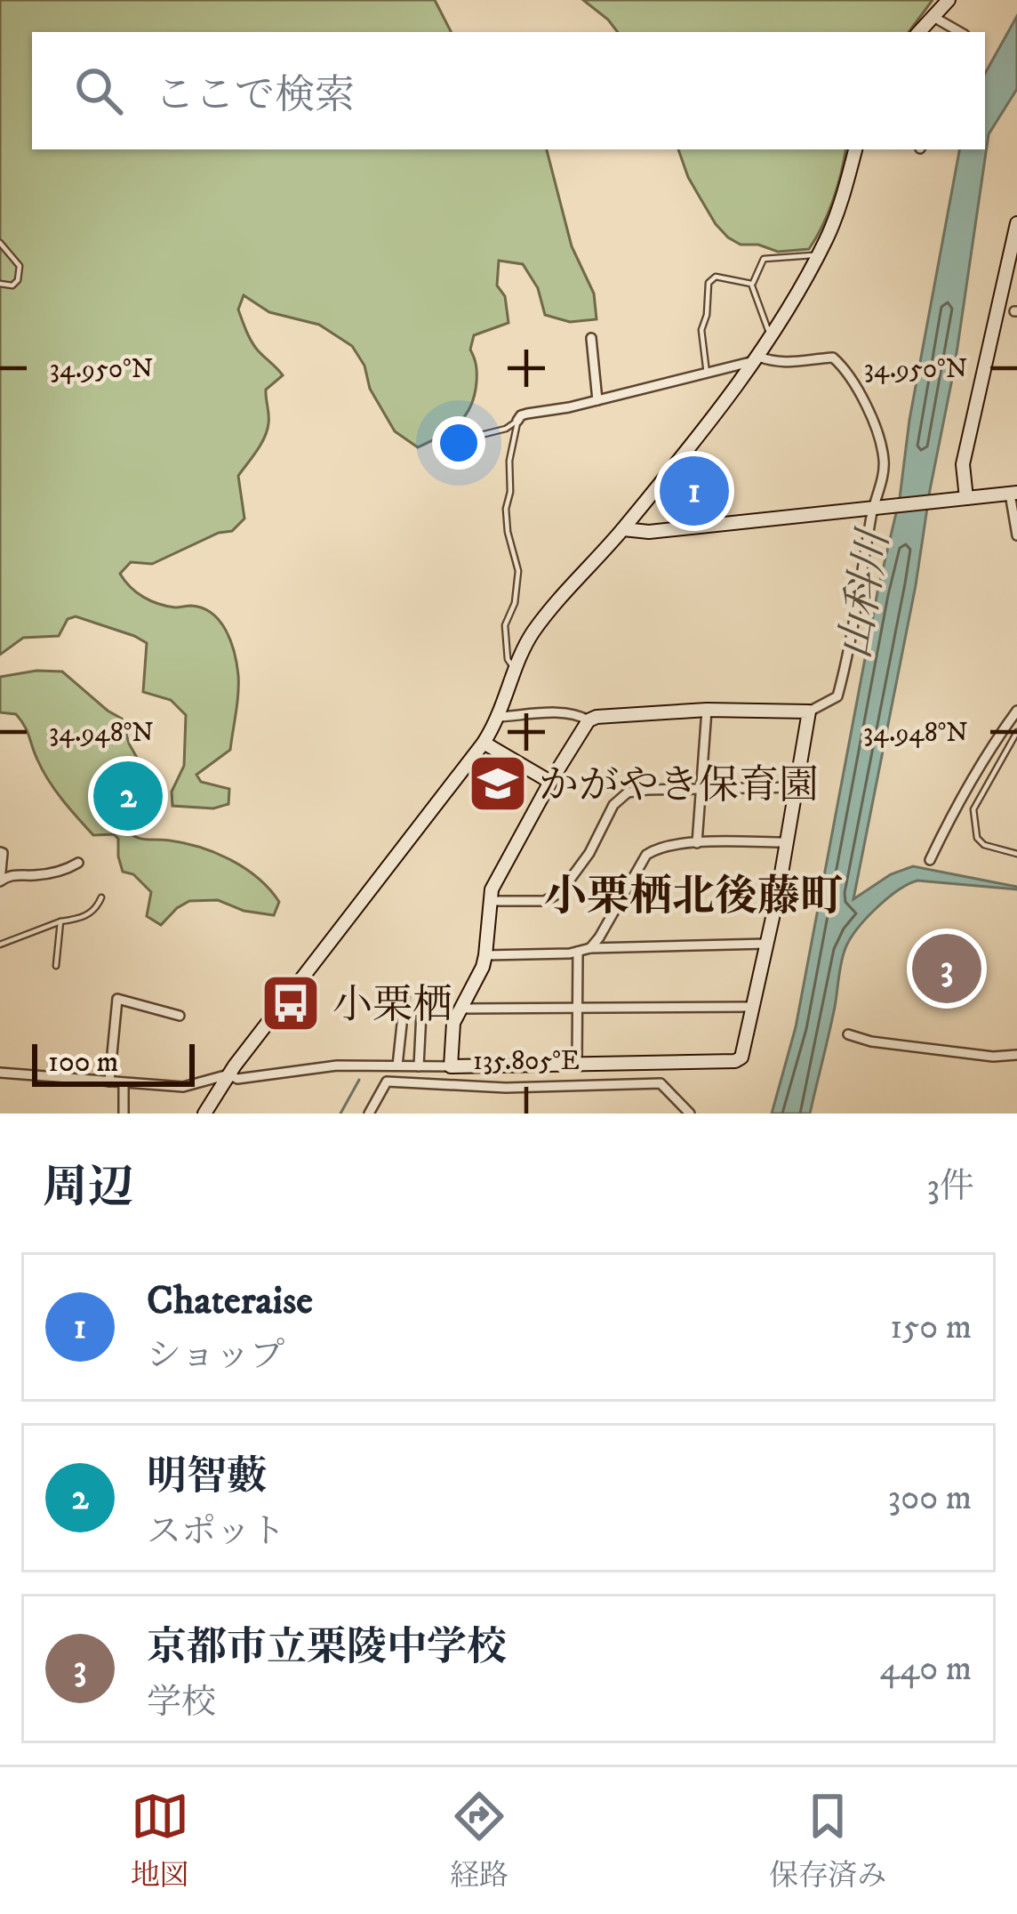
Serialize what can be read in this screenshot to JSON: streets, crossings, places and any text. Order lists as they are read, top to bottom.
{
  "districts": ["小栗栖北後藤町"],
  "water": ["山科川"],
  "places": {
    "school or university": ["かがやき保育園"],
    "bus stop": ["小栗栖"]
  },
  "scale_bar": "100 m",
  "page": {
    "search": "ここで検索",
    "pins": ["1", "2", "3"],
    "scale": "100 m",
    "heading": ["周辺", "3件"],
    "list": [
      {
        "mark": "1",
        "name": "Chateraise",
        "note": "ショップ",
        "value": "150 m"
      },
      {
        "mark": "2",
        "name": "明智藪",
        "note": "スポット",
        "value": "300 m"
      },
      {
        "mark": "3",
        "name": "京都市立栗陵中学校",
        "note": "学校",
        "value": "440 m"
      }
    ],
    "nav": ["地図", "経路", "保存済み"]
  },
  "coordinates": ["34.950°N", "34.948°N", "135.805°E"]
}
